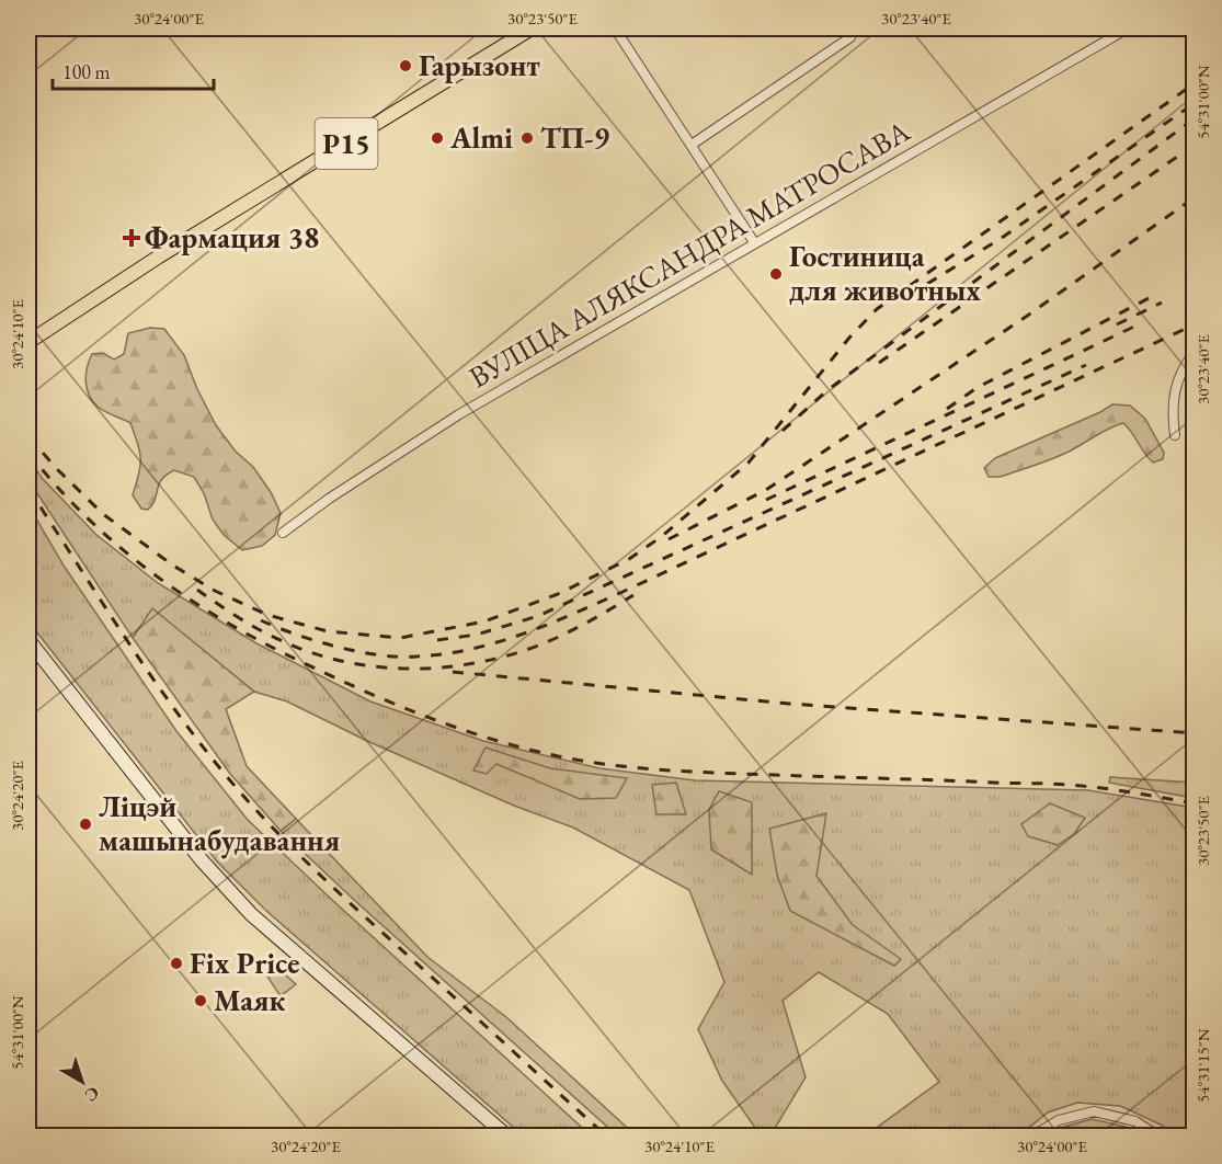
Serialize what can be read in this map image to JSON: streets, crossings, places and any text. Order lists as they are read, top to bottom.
{
  "streets": {
    "main road": ["Р15"],
    "street": ["ВУЛІЦА АЛЯКСАНДРА МАТРОСАВА"]
  },
  "places": {
    "other": [
      "Гарызонт",
      "Almi",
      "ТП-9",
      "Гостиница для животных",
      "Ліцэй машынабудавання",
      "Fix Price",
      "Маяк"
    ],
    "health": ["Фармация 38"]
  },
  "scale_bar": "100 m",
  "north": "bottom right",
  "coordinates": [
    "30°24'00\"E",
    "30°23'50\"E",
    "30°23'40\"E",
    "54°31'00\"N",
    "30°24'10\"E",
    "30°24'20\"E",
    "54°31'15\"N"
  ]
}
